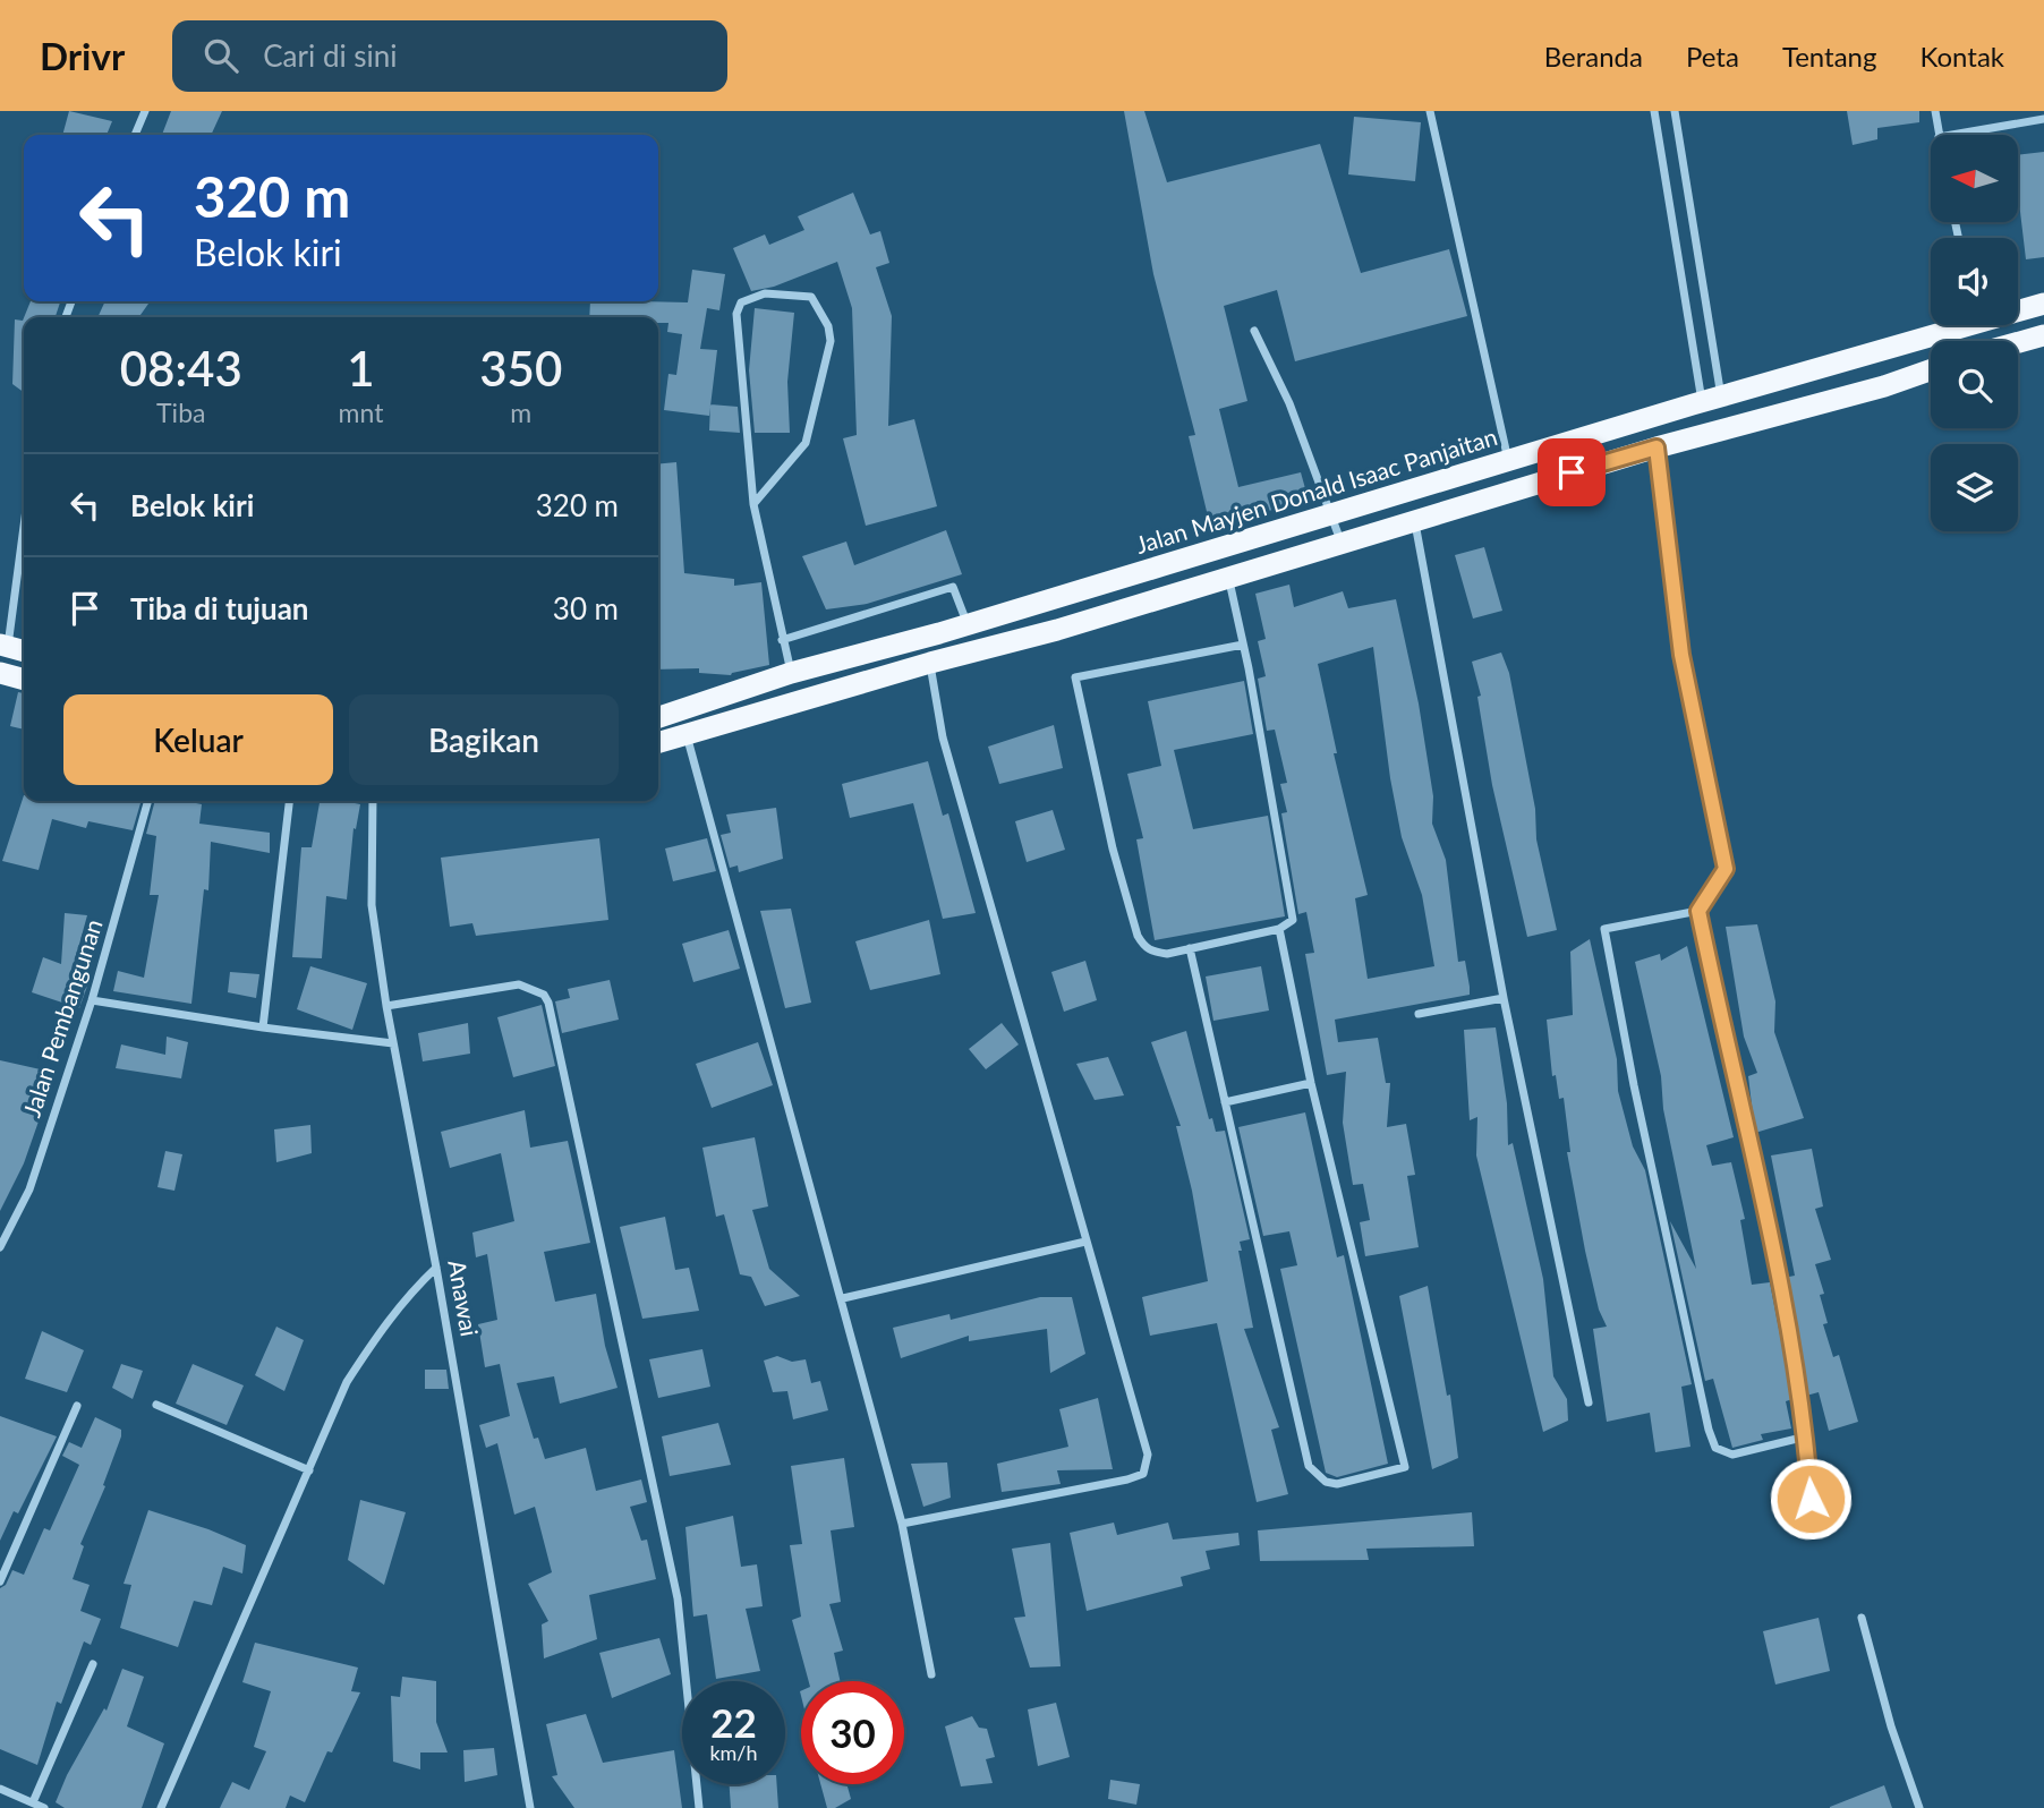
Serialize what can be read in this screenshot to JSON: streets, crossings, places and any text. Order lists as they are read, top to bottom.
{
  "streets": {
    "highway": ["Jalan Mayjen Donald Isaac Panjaitan"],
    "street": ["Jalan Pembangunan", "Anawai"]
  },
  "north": "left",
  "page": {
    "header": "Drivr",
    "search": "Cari di sini",
    "nav": [
      "Beranda",
      "Peta",
      "Tentang",
      "Kontak"
    ],
    "turn": ["320 m", "Belok kiri"],
    "eta": [
      "08:43",
      "Tiba",
      "1",
      "mnt",
      "350",
      "m"
    ],
    "list": [
      {
        "name": "Belok kiri",
        "value": "320 m"
      },
      {
        "name": "Tiba di tujuan",
        "value": "30 m"
      }
    ],
    "buttons": ["Keluar", "Bagikan"],
    "speed": "22 km/h",
    "limit": "30"
  }
}
